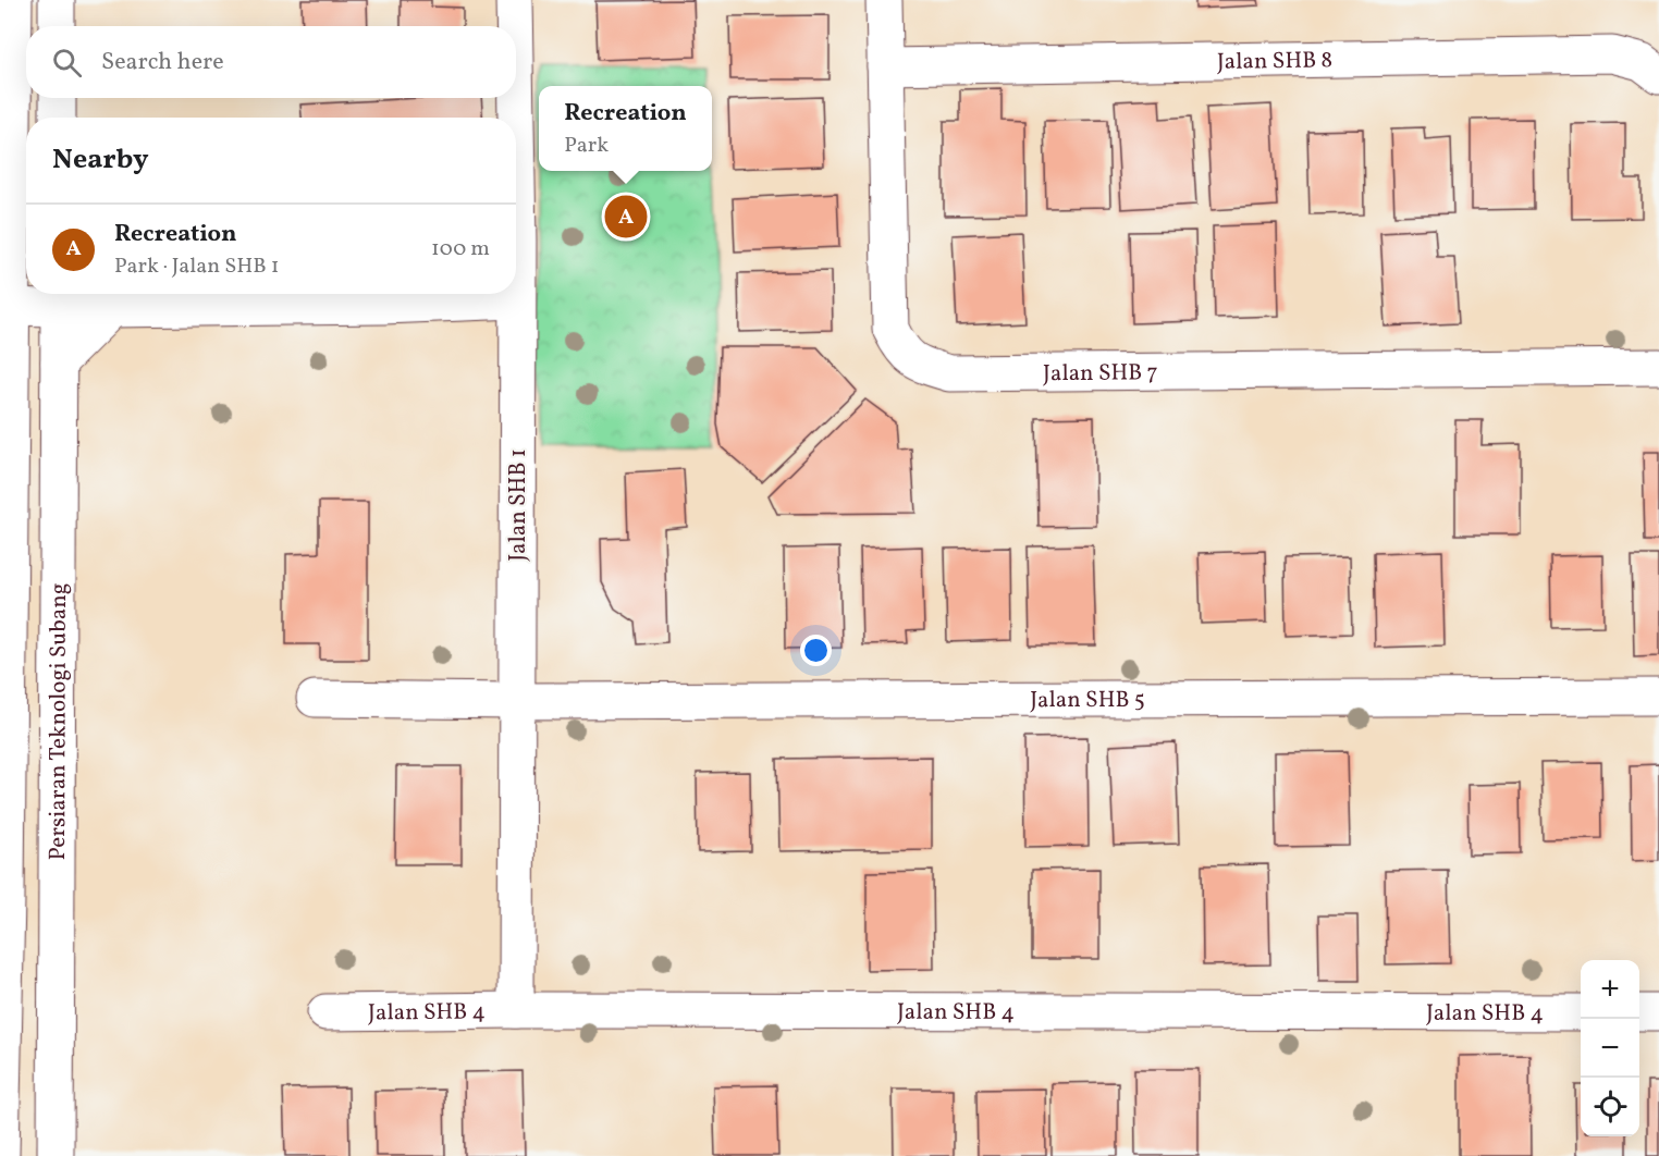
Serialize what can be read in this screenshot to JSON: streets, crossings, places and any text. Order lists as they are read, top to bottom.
{
  "streets": {
    "street": [
      "Jalan SHB 8",
      "Jalan SHB 7",
      "Jalan SHB 1",
      "Jalan SHB 5",
      "Persiaran Teknologi Subang",
      "Jalan SHB 4"
    ]
  },
  "crossings": [
    ["Jalan SHB 8", "Jalan SHB 7"],
    ["Jalan SHB 1", "Jalan SHB 5"],
    ["Jalan SHB 1", "Jalan SHB 4"]
  ],
  "page": {
    "search": "Search here",
    "popup": ["Recreation", "Park"],
    "heading": "Nearby",
    "pins": "A",
    "list": [
      {
        "mark": "A",
        "name": "Recreation",
        "note": "Park · Jalan SHB 1",
        "value": "100 m"
      }
    ],
    "map_buttons": ["+", "−"]
  }
}
